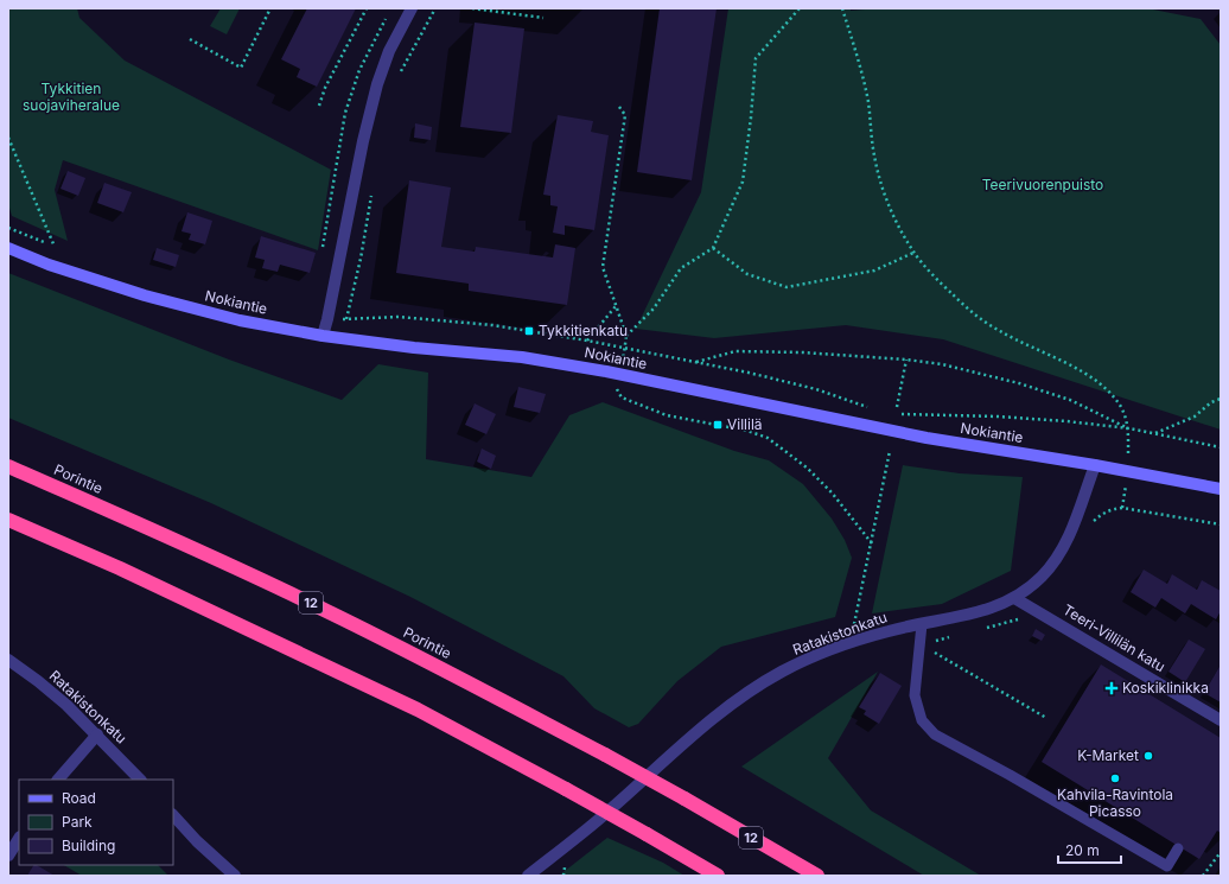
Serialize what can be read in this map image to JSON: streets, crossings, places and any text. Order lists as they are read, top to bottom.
{
  "streets": {
    "highway": ["Porintie", "12"],
    "main road": ["Nokiantie"],
    "street": ["Ratakistonkatu", "Teeri-Villilän katu"]
  },
  "crossings": [
    ["Nokiantie", "Ratakistonkatu"],
    ["Ratakistonkatu", "Teeri-Villilän katu"]
  ],
  "parks": ["Tykkitien suojaviheralue", "Teerivuorenpuisto"],
  "places": {
    "transit": ["Tykkitienkatu", "Villilä"],
    "health": ["Koskiklinikka"],
    "other": ["K-Market", "Kahvila-Ravintola Picasso"]
  },
  "legend": ["Road", "Park", "Building"],
  "scale_bar": "20 m"
}
